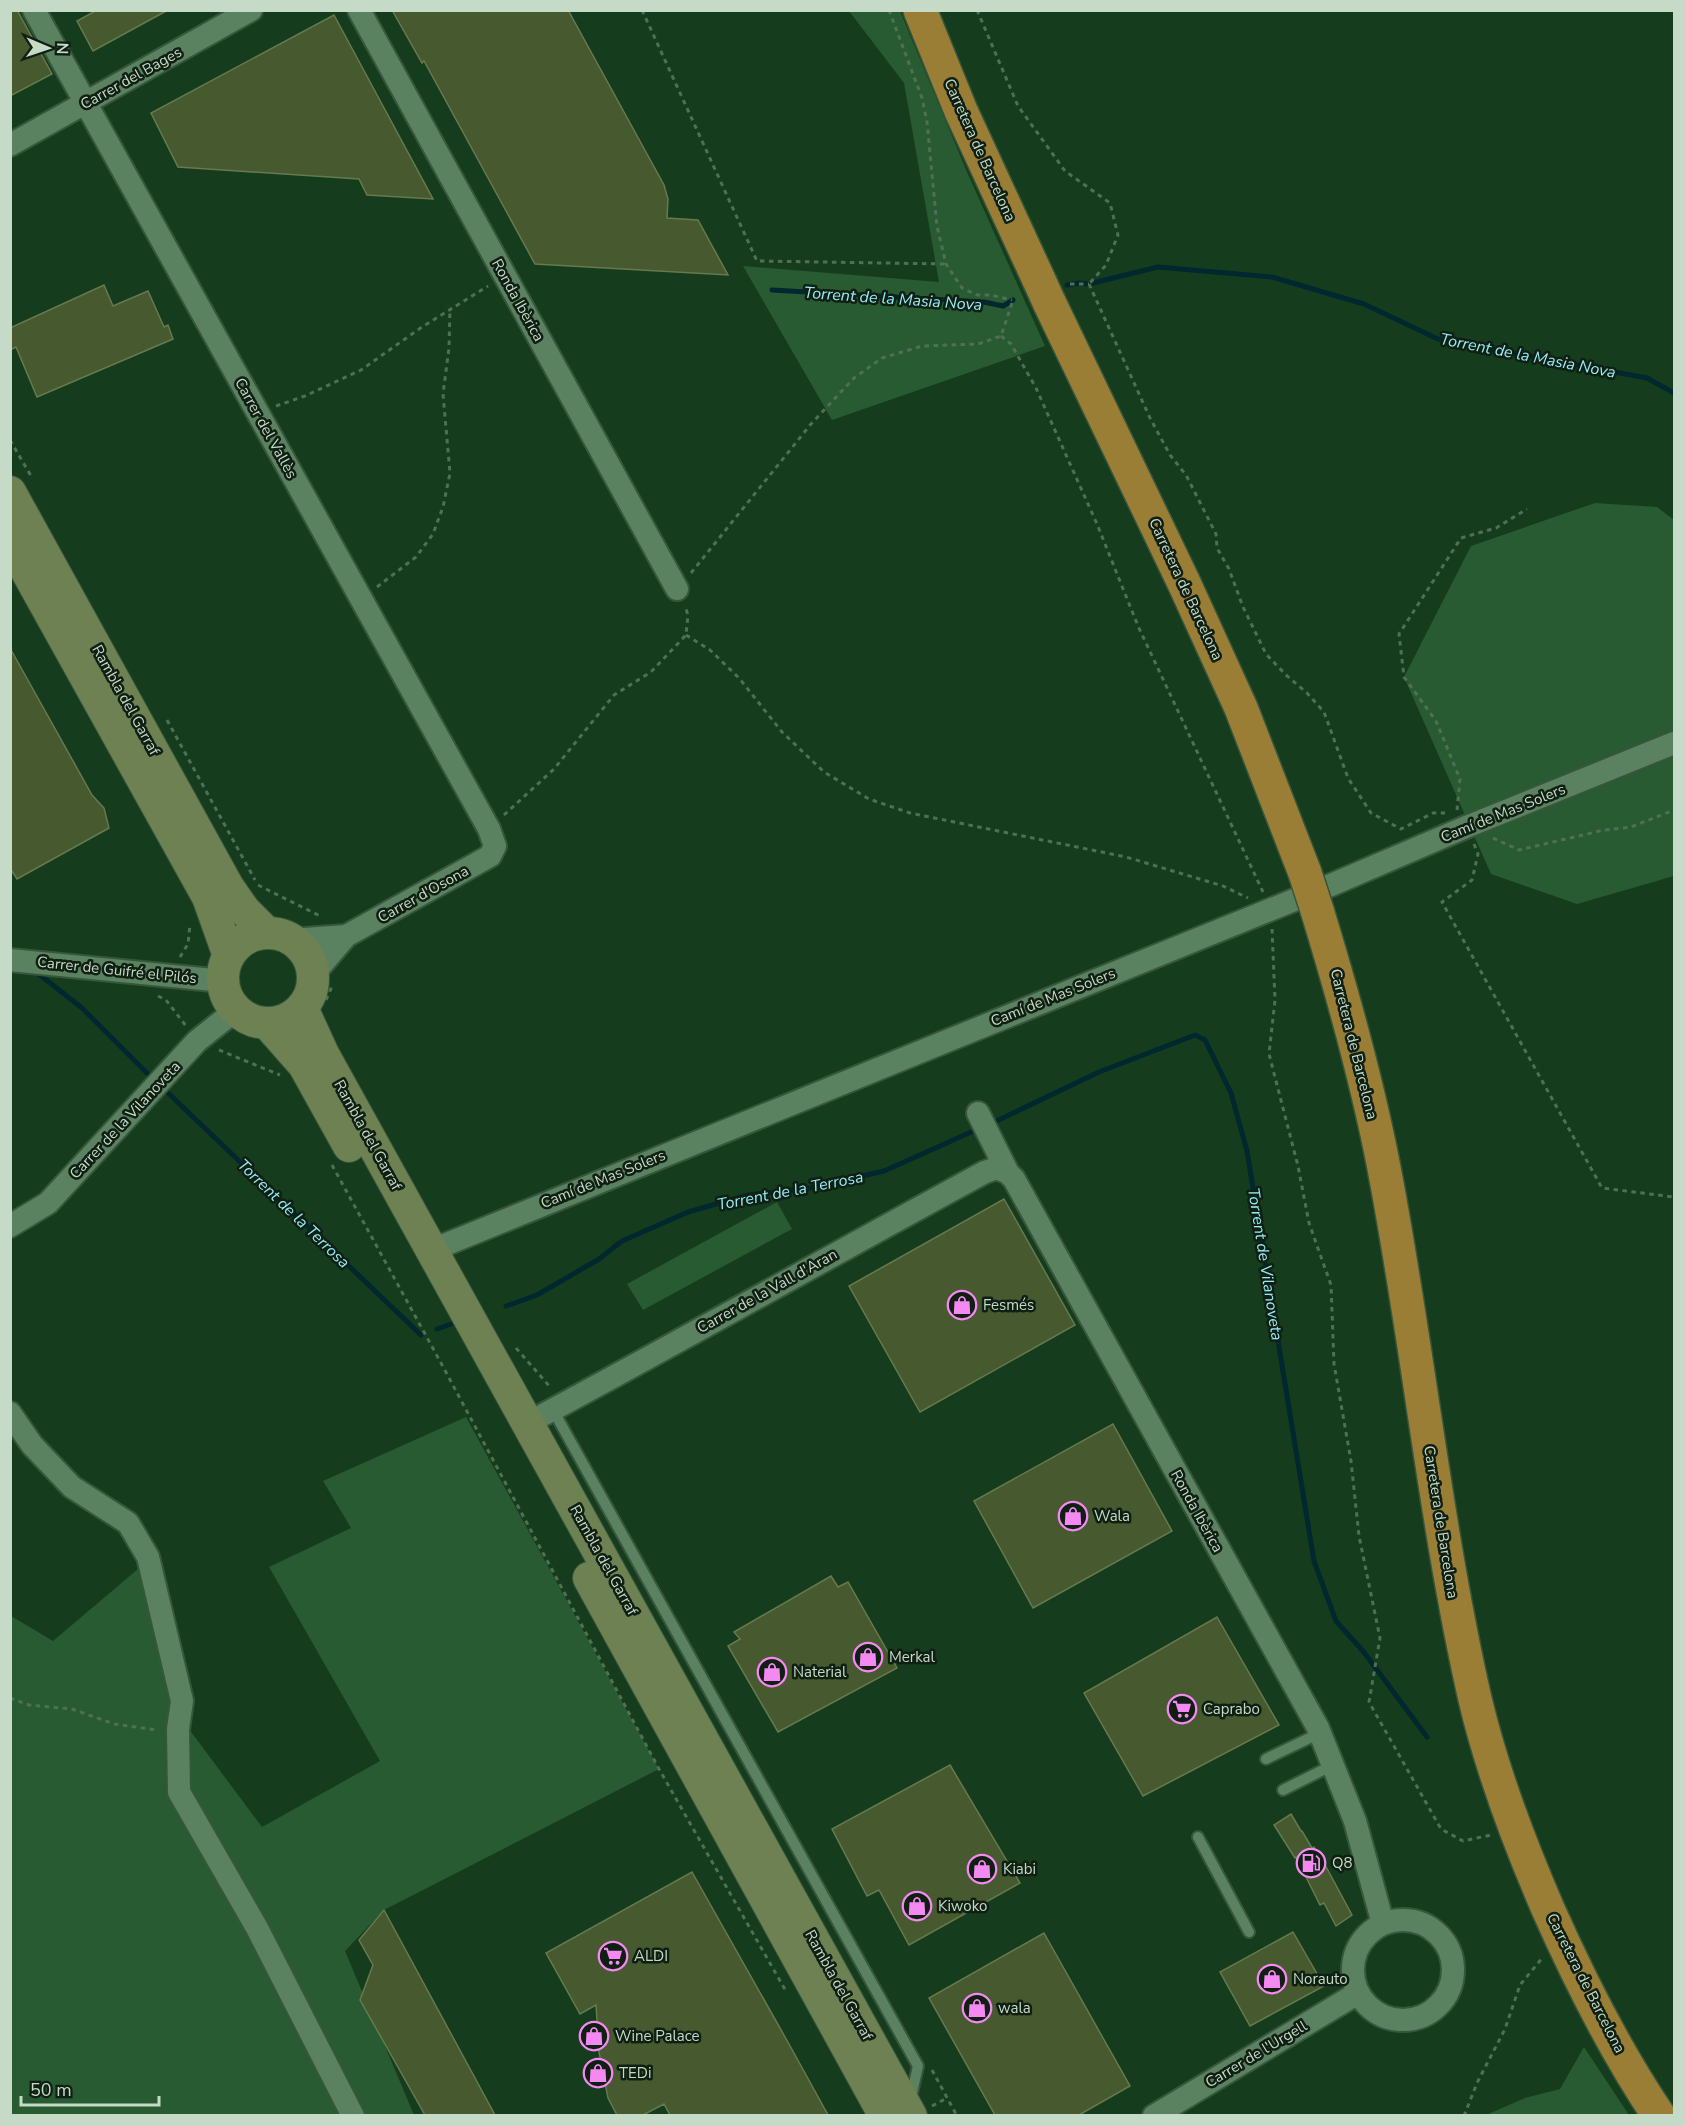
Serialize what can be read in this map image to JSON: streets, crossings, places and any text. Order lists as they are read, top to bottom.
{
  "streets": {
    "highway": ["Carretera de Barcelona"],
    "street": [
      "Carrer del Bages",
      "Ronda Ibèrica",
      "Carrer del Vallès",
      "Rambla del Garraf",
      "Camí de Mas Solers",
      "Carrer d'Osona",
      "Carrer de Guifré el Pilós",
      "Carrer de la Vilanoveta",
      "Carrer de la Vall d'Aran",
      "Carrer de l'Urgell"
    ]
  },
  "crossings": [
    ["Carrer del Bages", "Carrer del Vallès"],
    ["Ronda Ibèrica", "Carrer de la Vall d'Aran"],
    ["Ronda Ibèrica", "Carrer de l'Urgell"],
    ["Carrer del Vallès", "Carrer d'Osona"],
    ["Rambla del Garraf", "Camí de Mas Solers"],
    ["Rambla del Garraf", "Carrer d'Osona"],
    ["Rambla del Garraf", "Carrer de Guifré el Pilós"],
    ["Rambla del Garraf", "Carrer de la Vilanoveta"],
    ["Rambla del Garraf", "Carrer de la Vall d'Aran"],
    ["Carrer d'Osona", "Carrer de Guifré el Pilós"],
    ["Carrer d'Osona", "Carrer de la Vilanoveta"],
    ["Carrer de Guifré el Pilós", "Carrer de la Vilanoveta"]
  ],
  "water": ["Torrent de la Masia Nova", "Torrent de la Terrosa", "Torrent de Vilanoveta"],
  "places": {
    "shop": [
      "Fesmés",
      "Wala",
      "Merkal",
      "Naterial",
      "Kiabi",
      "Kiwoko",
      "Norauto",
      "wala",
      "Wine Palace",
      "TEDi"
    ],
    "supermarket": ["Caprabo", "ALDI"],
    "fuel station": ["Q8"]
  },
  "scale_bar": "50 m",
  "north": "right"
}
